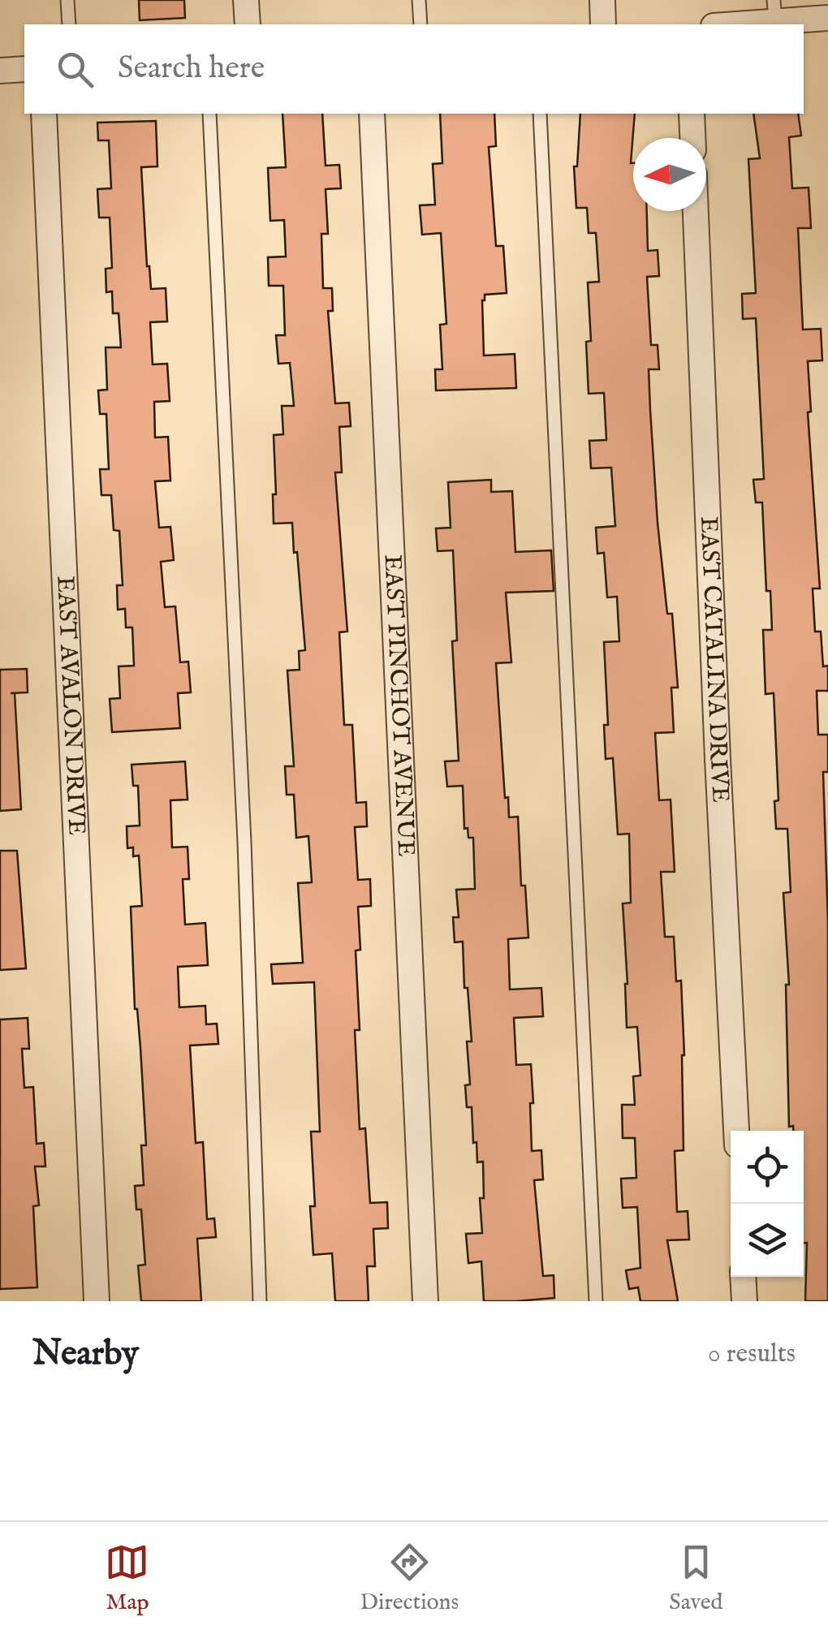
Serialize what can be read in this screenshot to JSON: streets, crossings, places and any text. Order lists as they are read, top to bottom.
{
  "streets": {
    "street": ["EAST CATALINA DRIVE", "EAST AVALON DRIVE", "EAST PINCHOT AVENUE"]
  },
  "north": "left",
  "page": {
    "search": "Search here",
    "heading": ["Nearby", "0 results"],
    "nav": ["Map", "Directions", "Saved"]
  }
}
